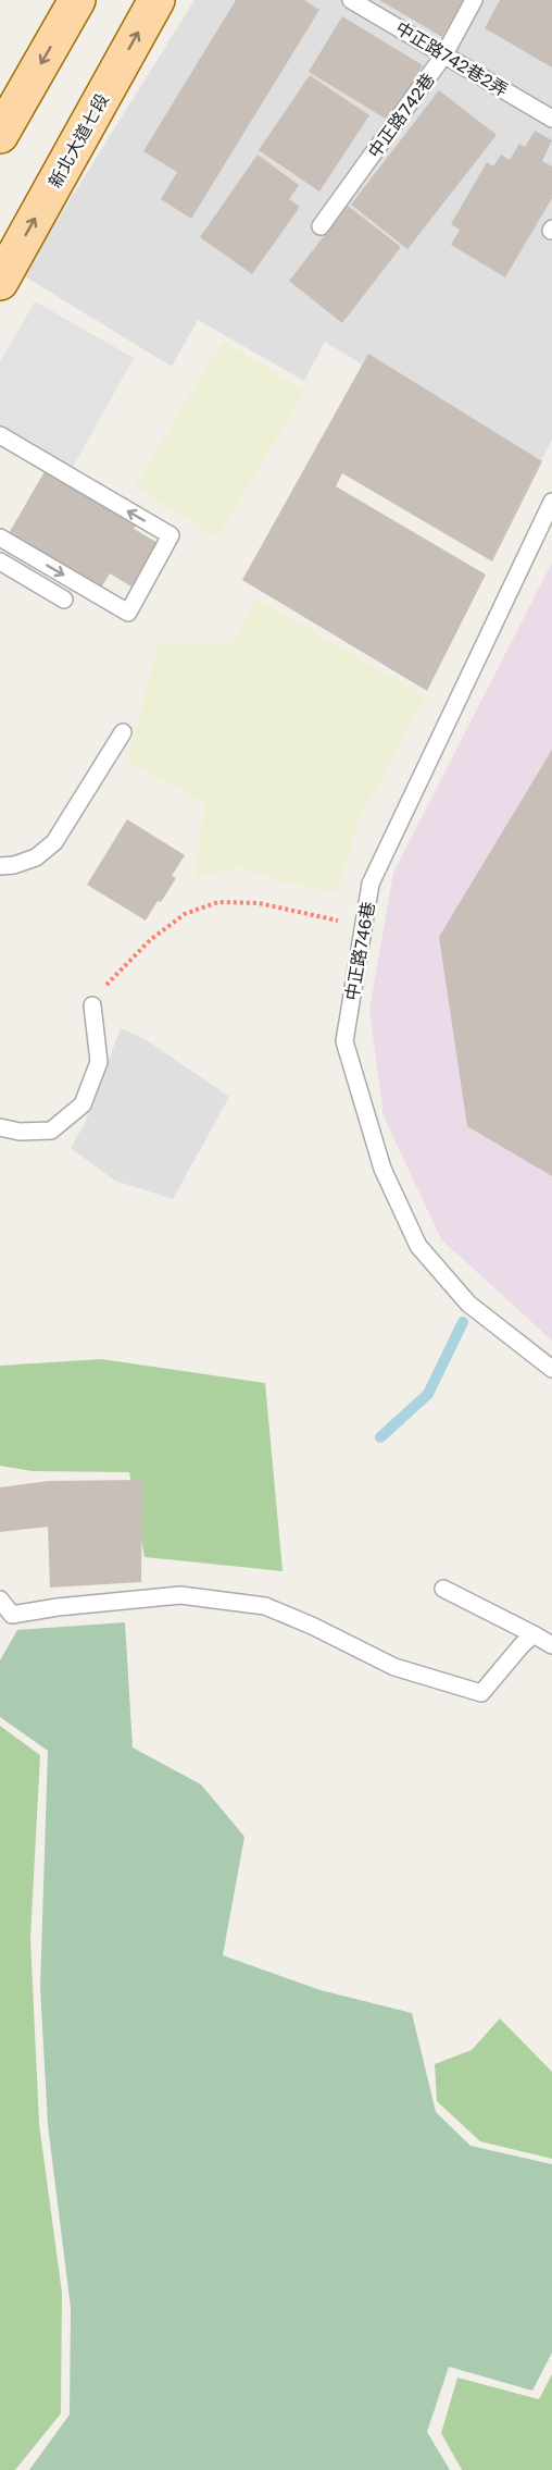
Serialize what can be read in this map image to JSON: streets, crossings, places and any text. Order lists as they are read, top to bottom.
{
  "streets": {
    "main road": ["新北大道七段"],
    "lane": ["中正路742巷2弄", "中正路742巷", "中正路746巷"]
  },
  "crossings": [
    ["中正路742巷2弄", "中正路742巷"]
  ]
}
